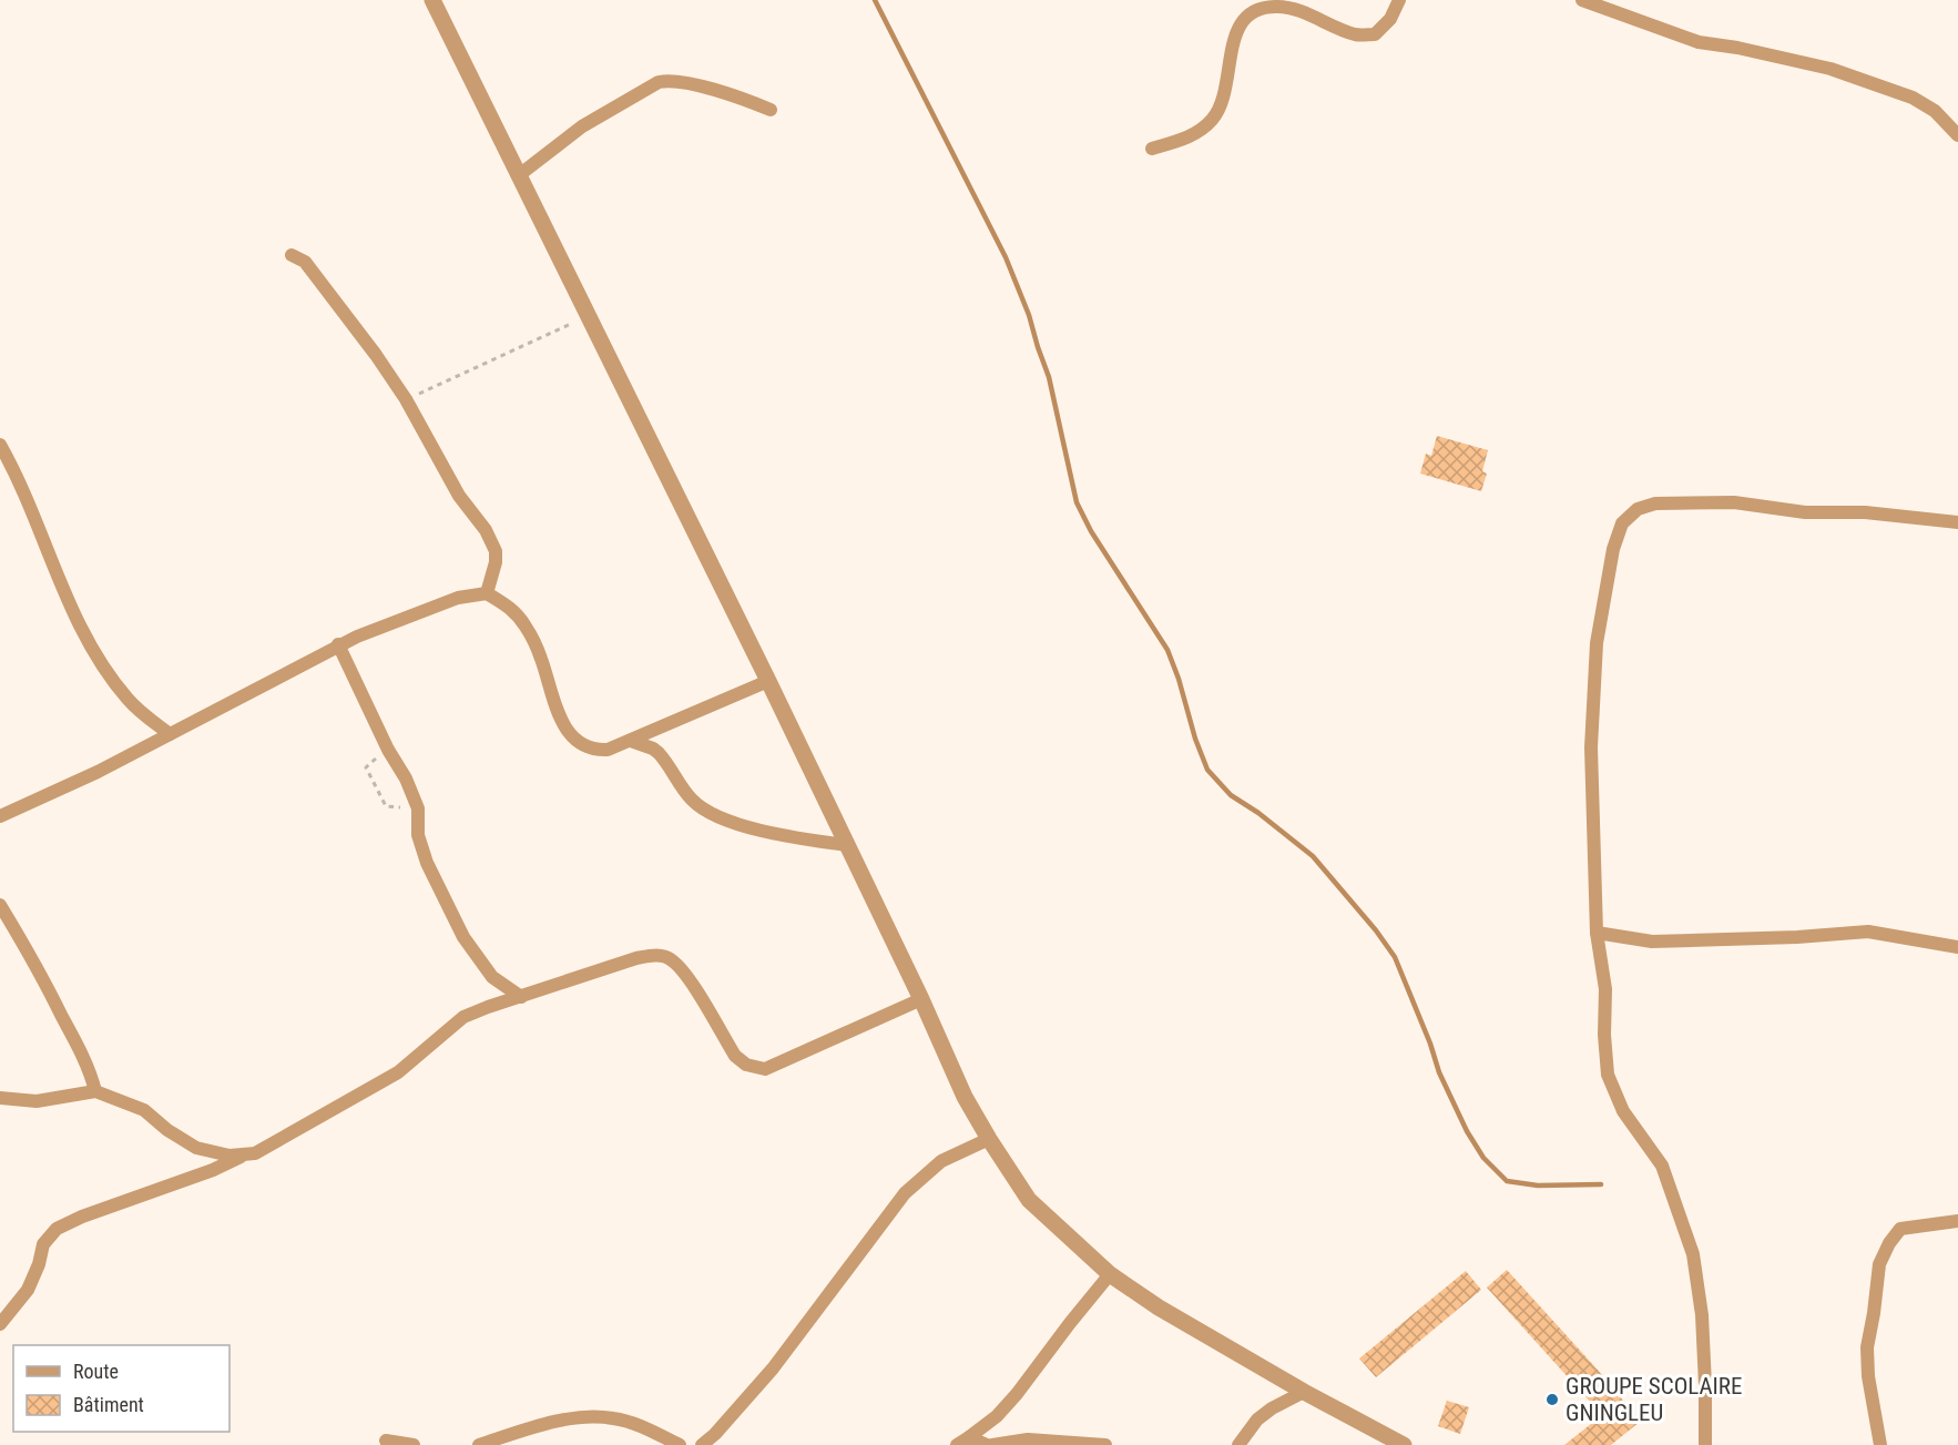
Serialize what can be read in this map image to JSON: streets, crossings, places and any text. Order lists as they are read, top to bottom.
{
  "places": ["GROUPE SCOLAIRE GNINGLEU"],
  "legend": ["Route", "Bâtiment"]
}
